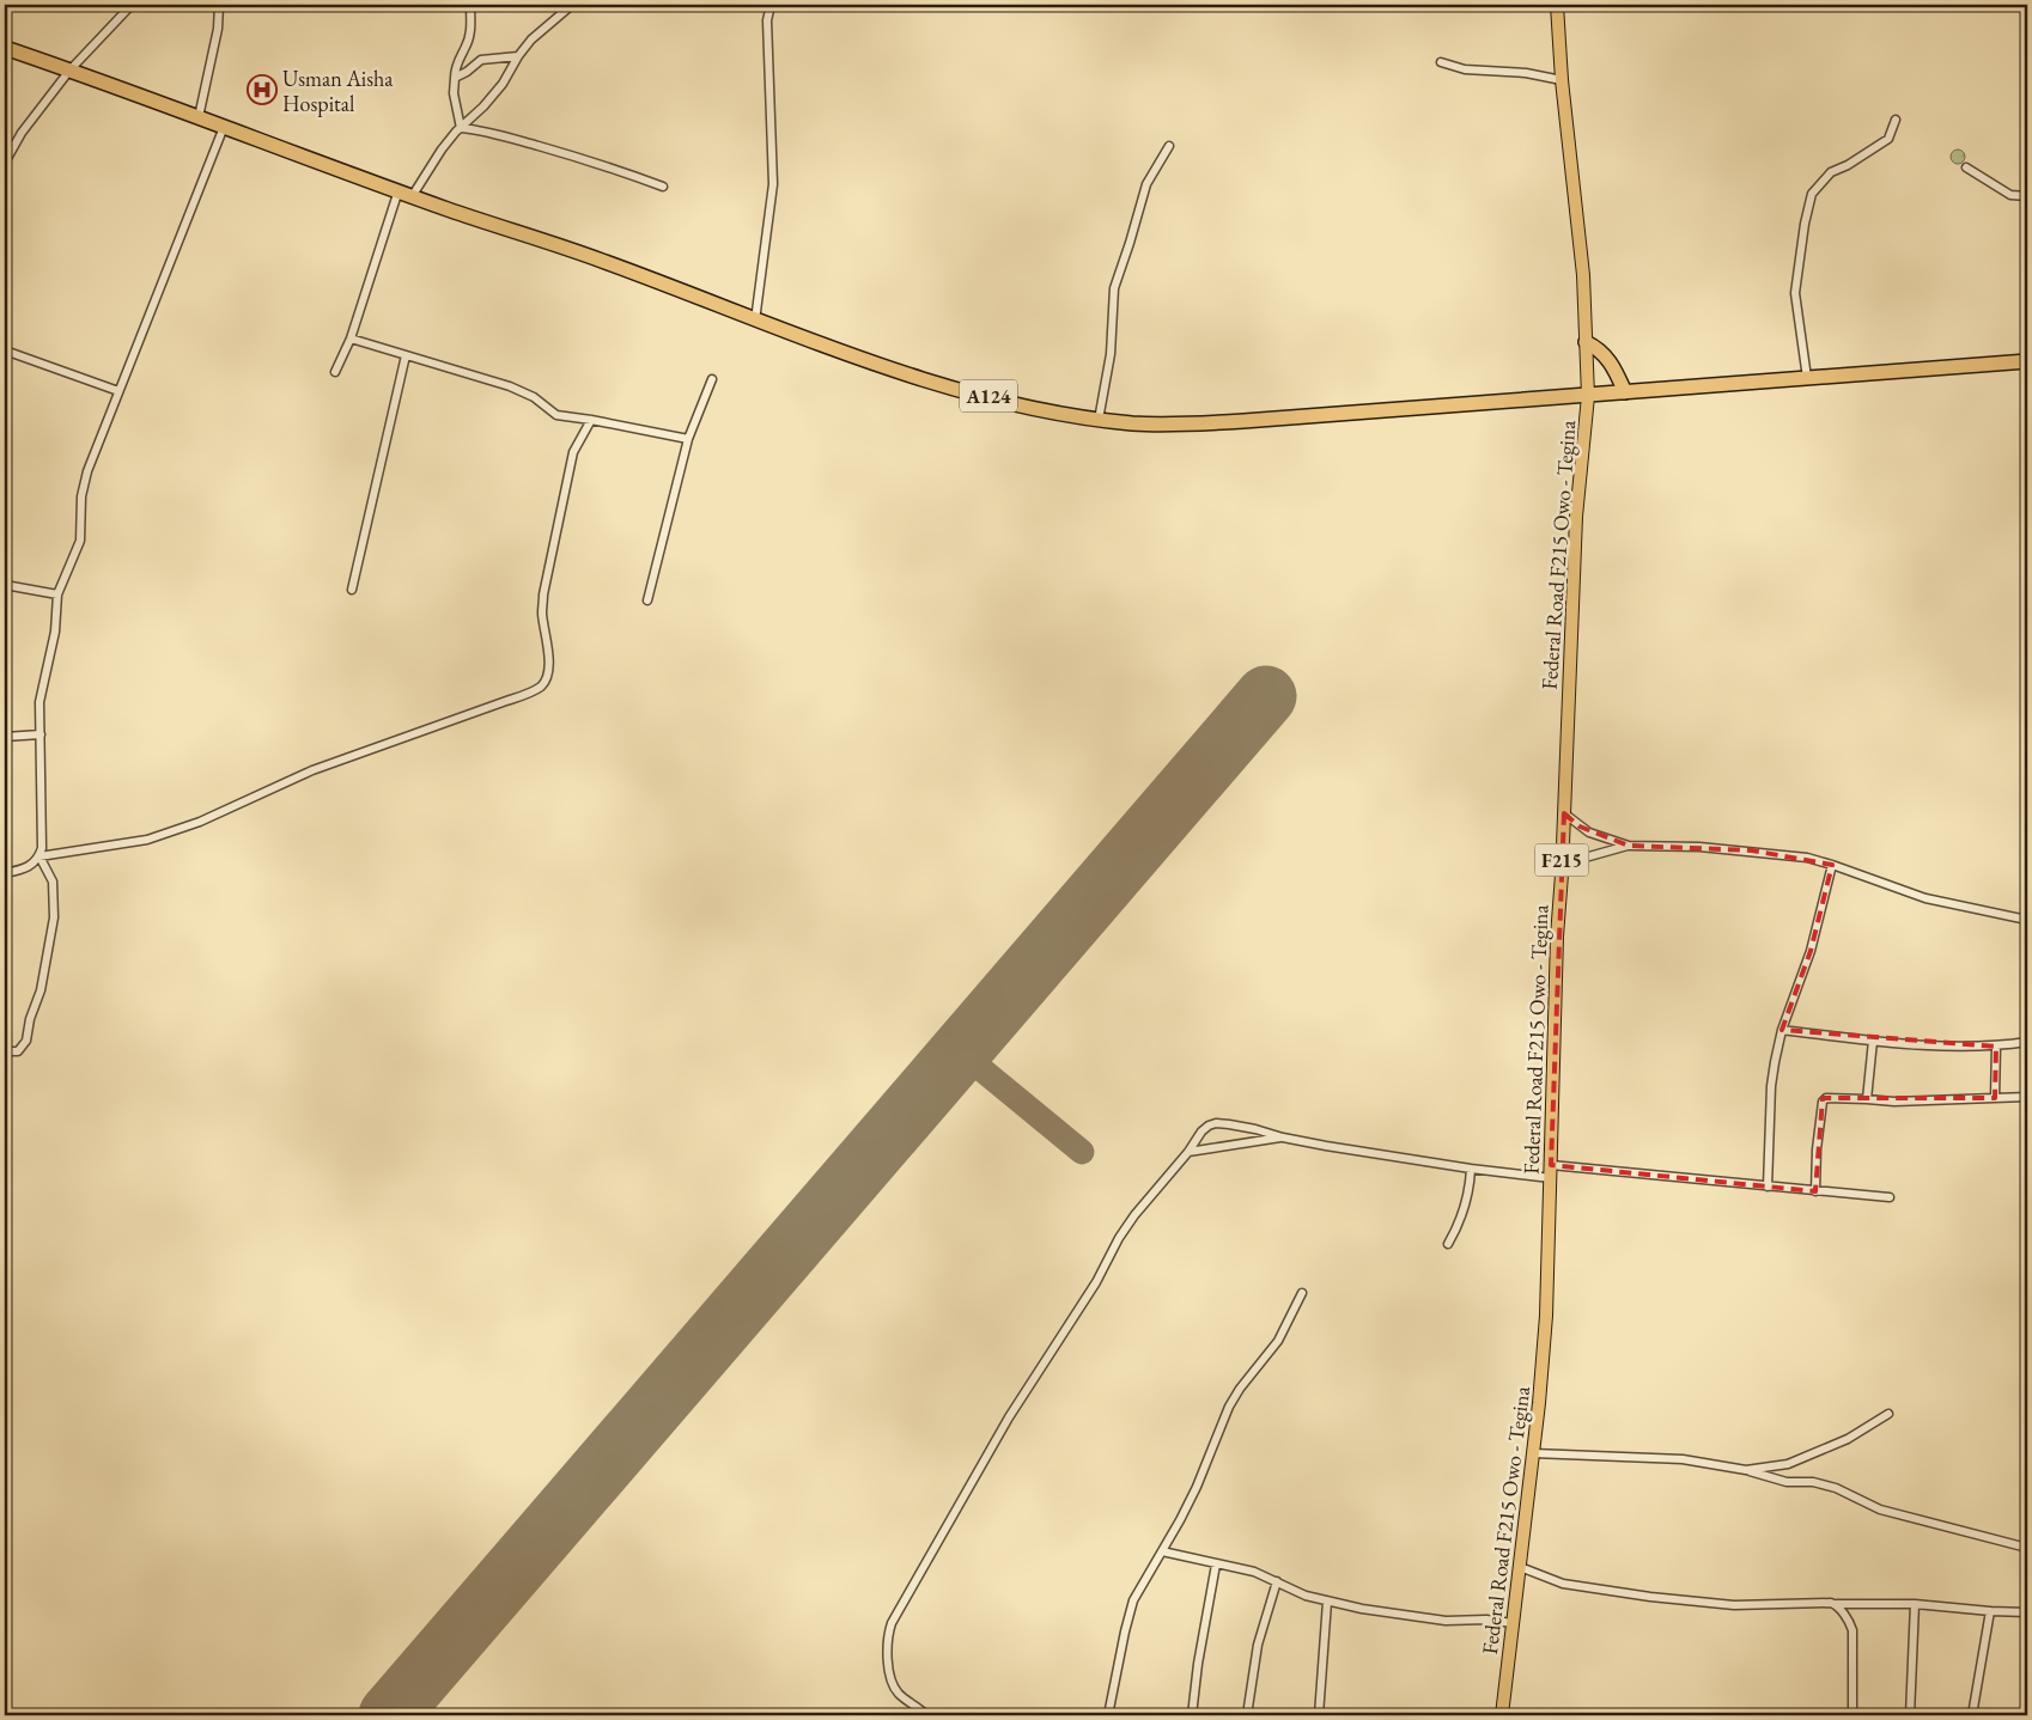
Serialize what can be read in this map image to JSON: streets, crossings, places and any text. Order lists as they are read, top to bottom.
{
  "streets": {
    "highway": ["A124"],
    "main road": ["Federal Road F215 Owo - Tegina", "F215"]
  },
  "crossings": [
    ["A124", "Federal Road F215 Owo - Tegina"]
  ],
  "places": {
    "hospital": ["Usman Aisha Hospital"]
  }
}
